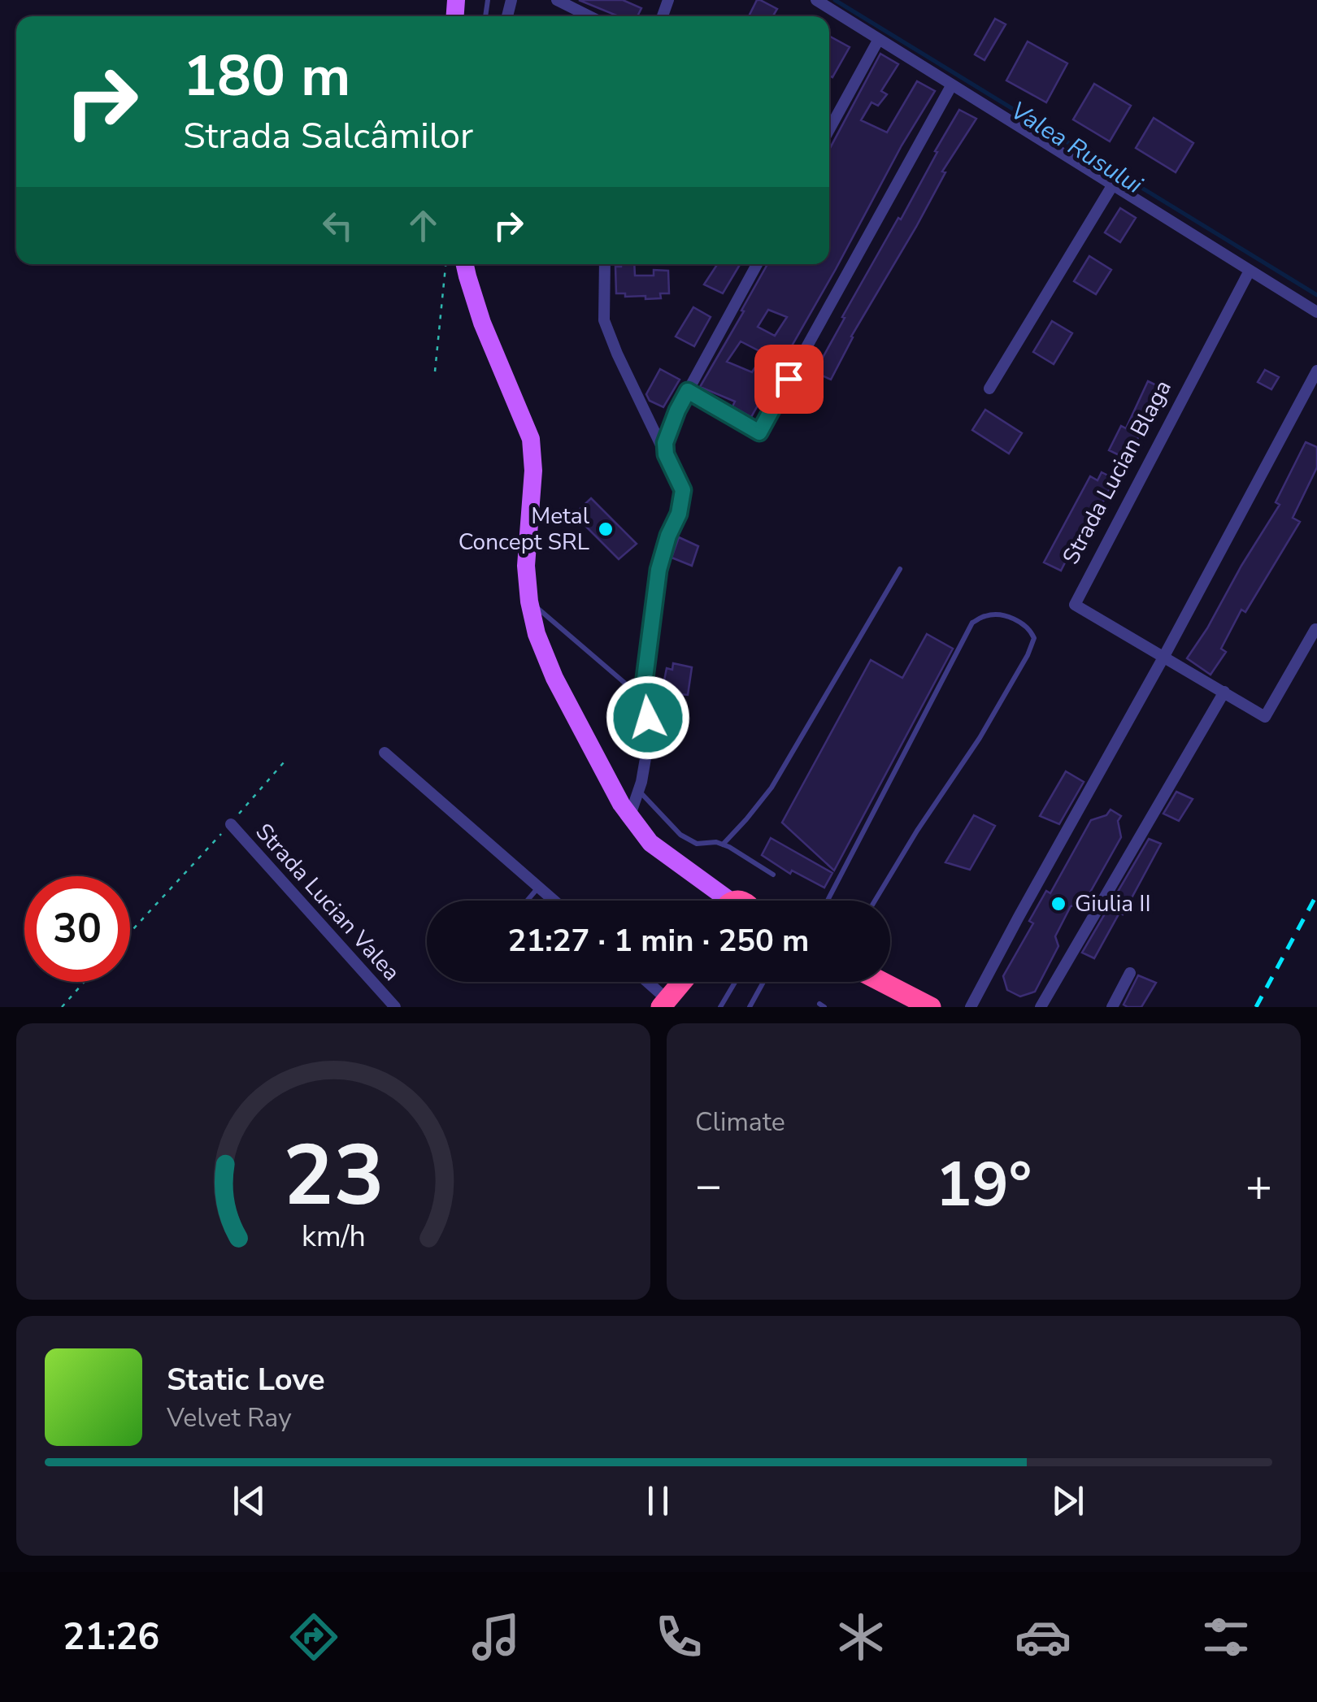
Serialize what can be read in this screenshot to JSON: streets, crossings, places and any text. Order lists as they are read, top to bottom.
{
  "streets": {
    "street": ["Strada Lucian Blaga", "Strada Lucian Valea"]
  },
  "water": ["Valea Rusului"],
  "places": ["Metal Concept SRL", "Giulia II"],
  "page": {
    "turn": ["180 m", "Strada Salcâmilor"],
    "limit": "30",
    "trip": "21:27 · 1 min · 250 m",
    "tile": "Climate",
    "heat": ["−", "19°", "+"],
    "song": ["Static Love", "Velvet Ray"],
    "tabs": "21:26",
    "gauge": ["23", "km/h"]
  }
}
